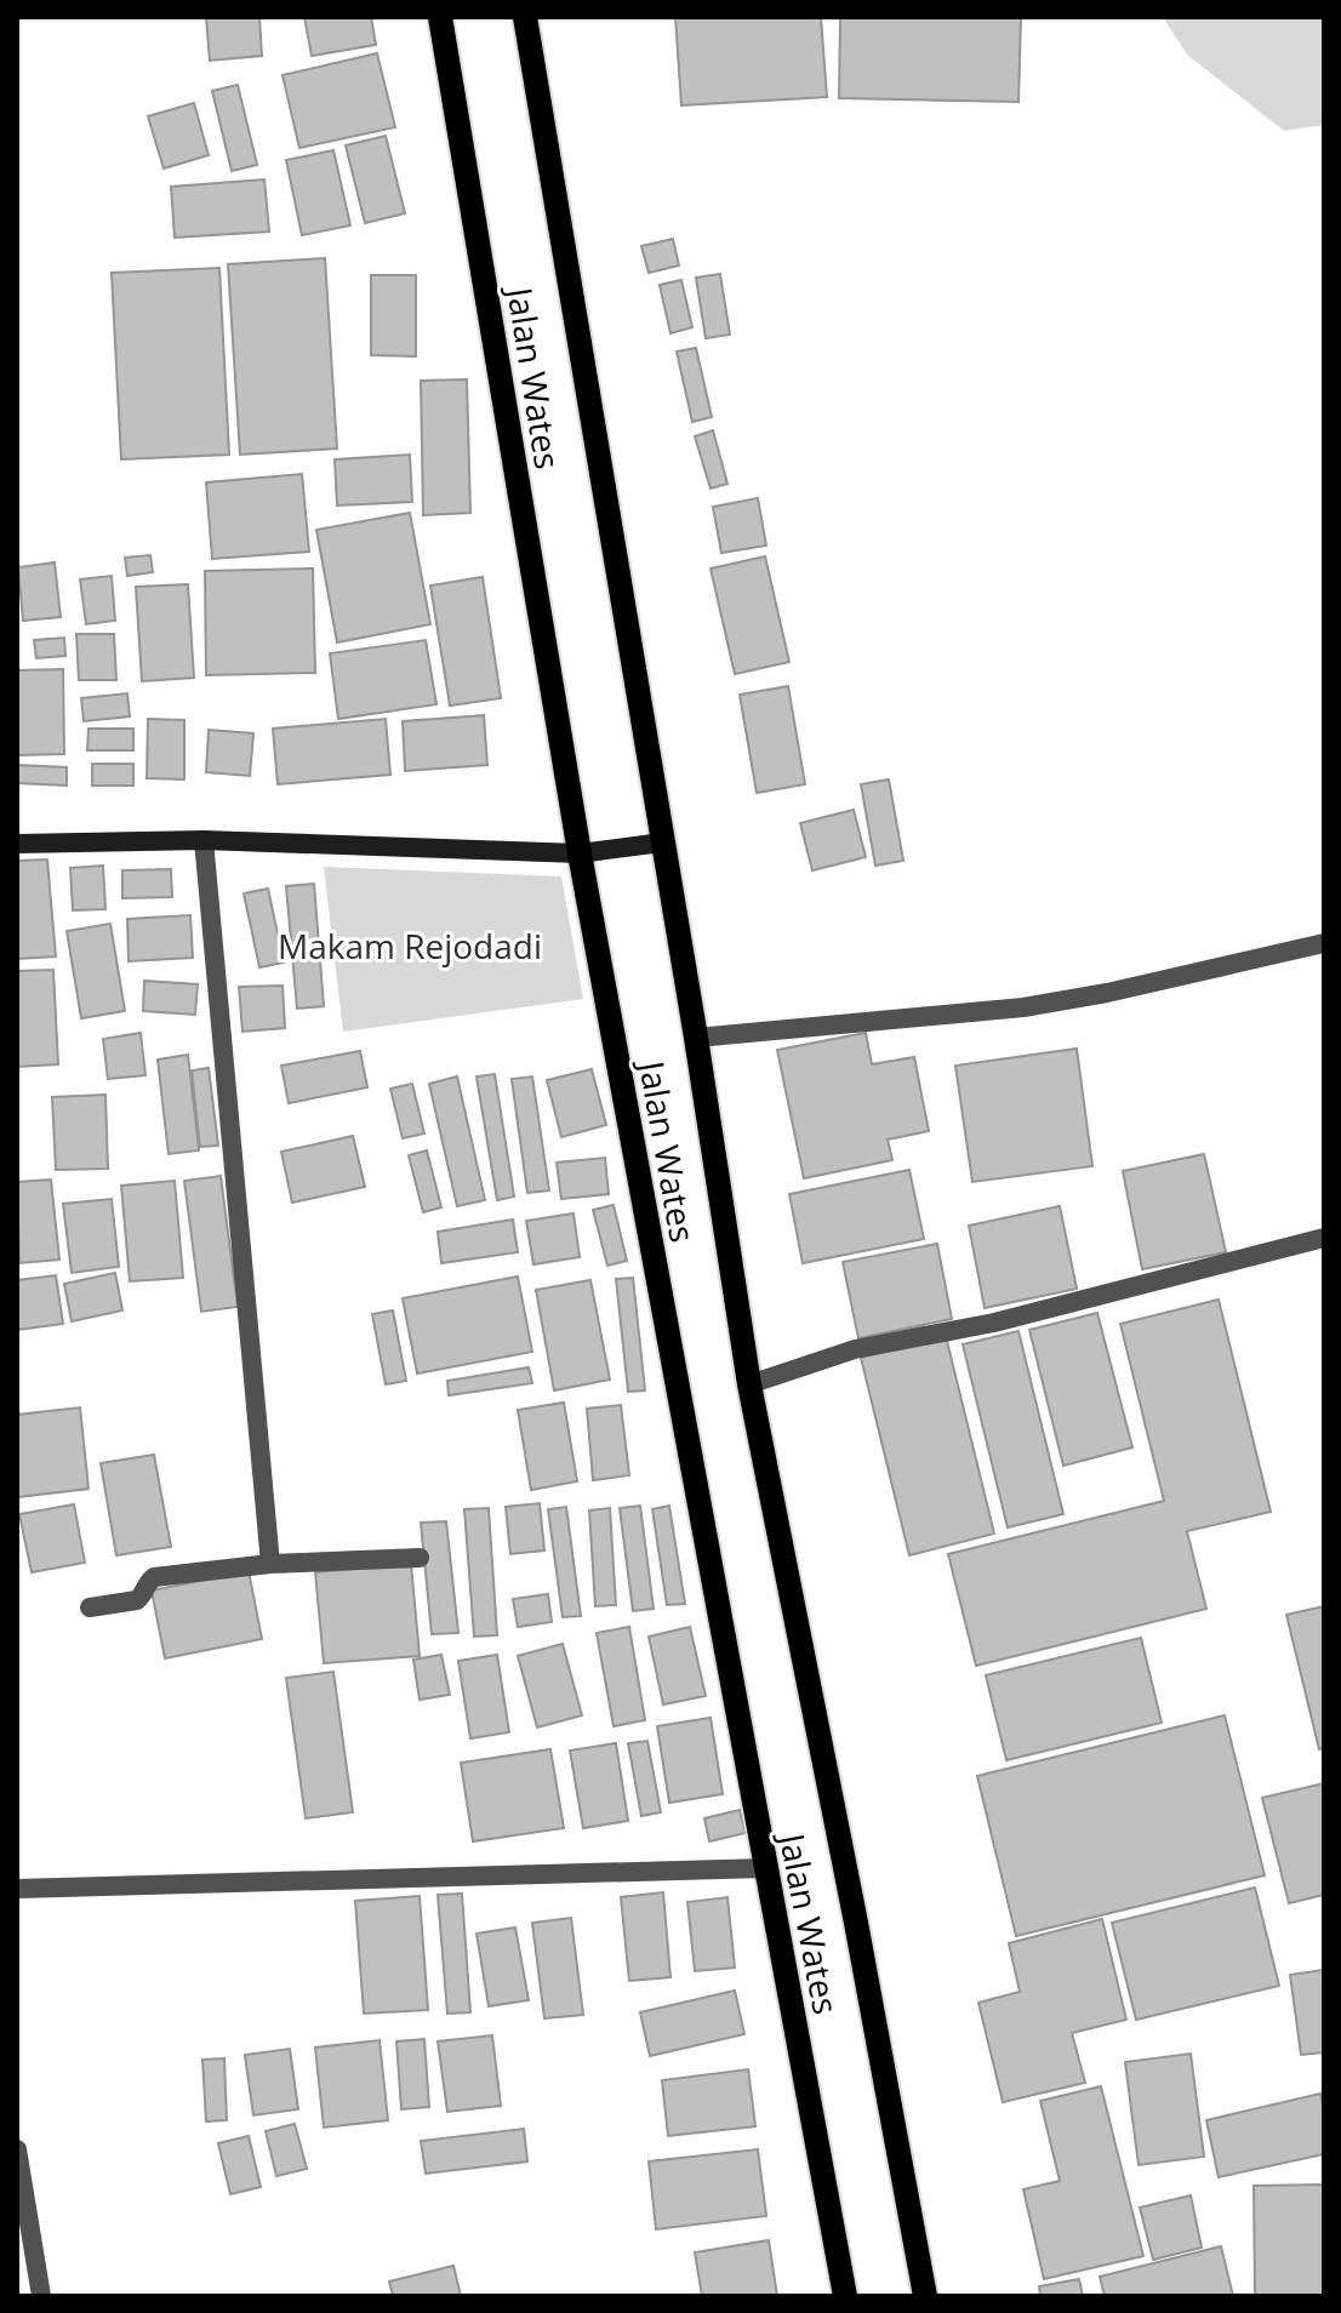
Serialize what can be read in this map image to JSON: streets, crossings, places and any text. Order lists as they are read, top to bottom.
{
  "streets": {
    "main road": ["Jalan Wates"]
  },
  "parks": ["Makam Rejodadi"]
}
